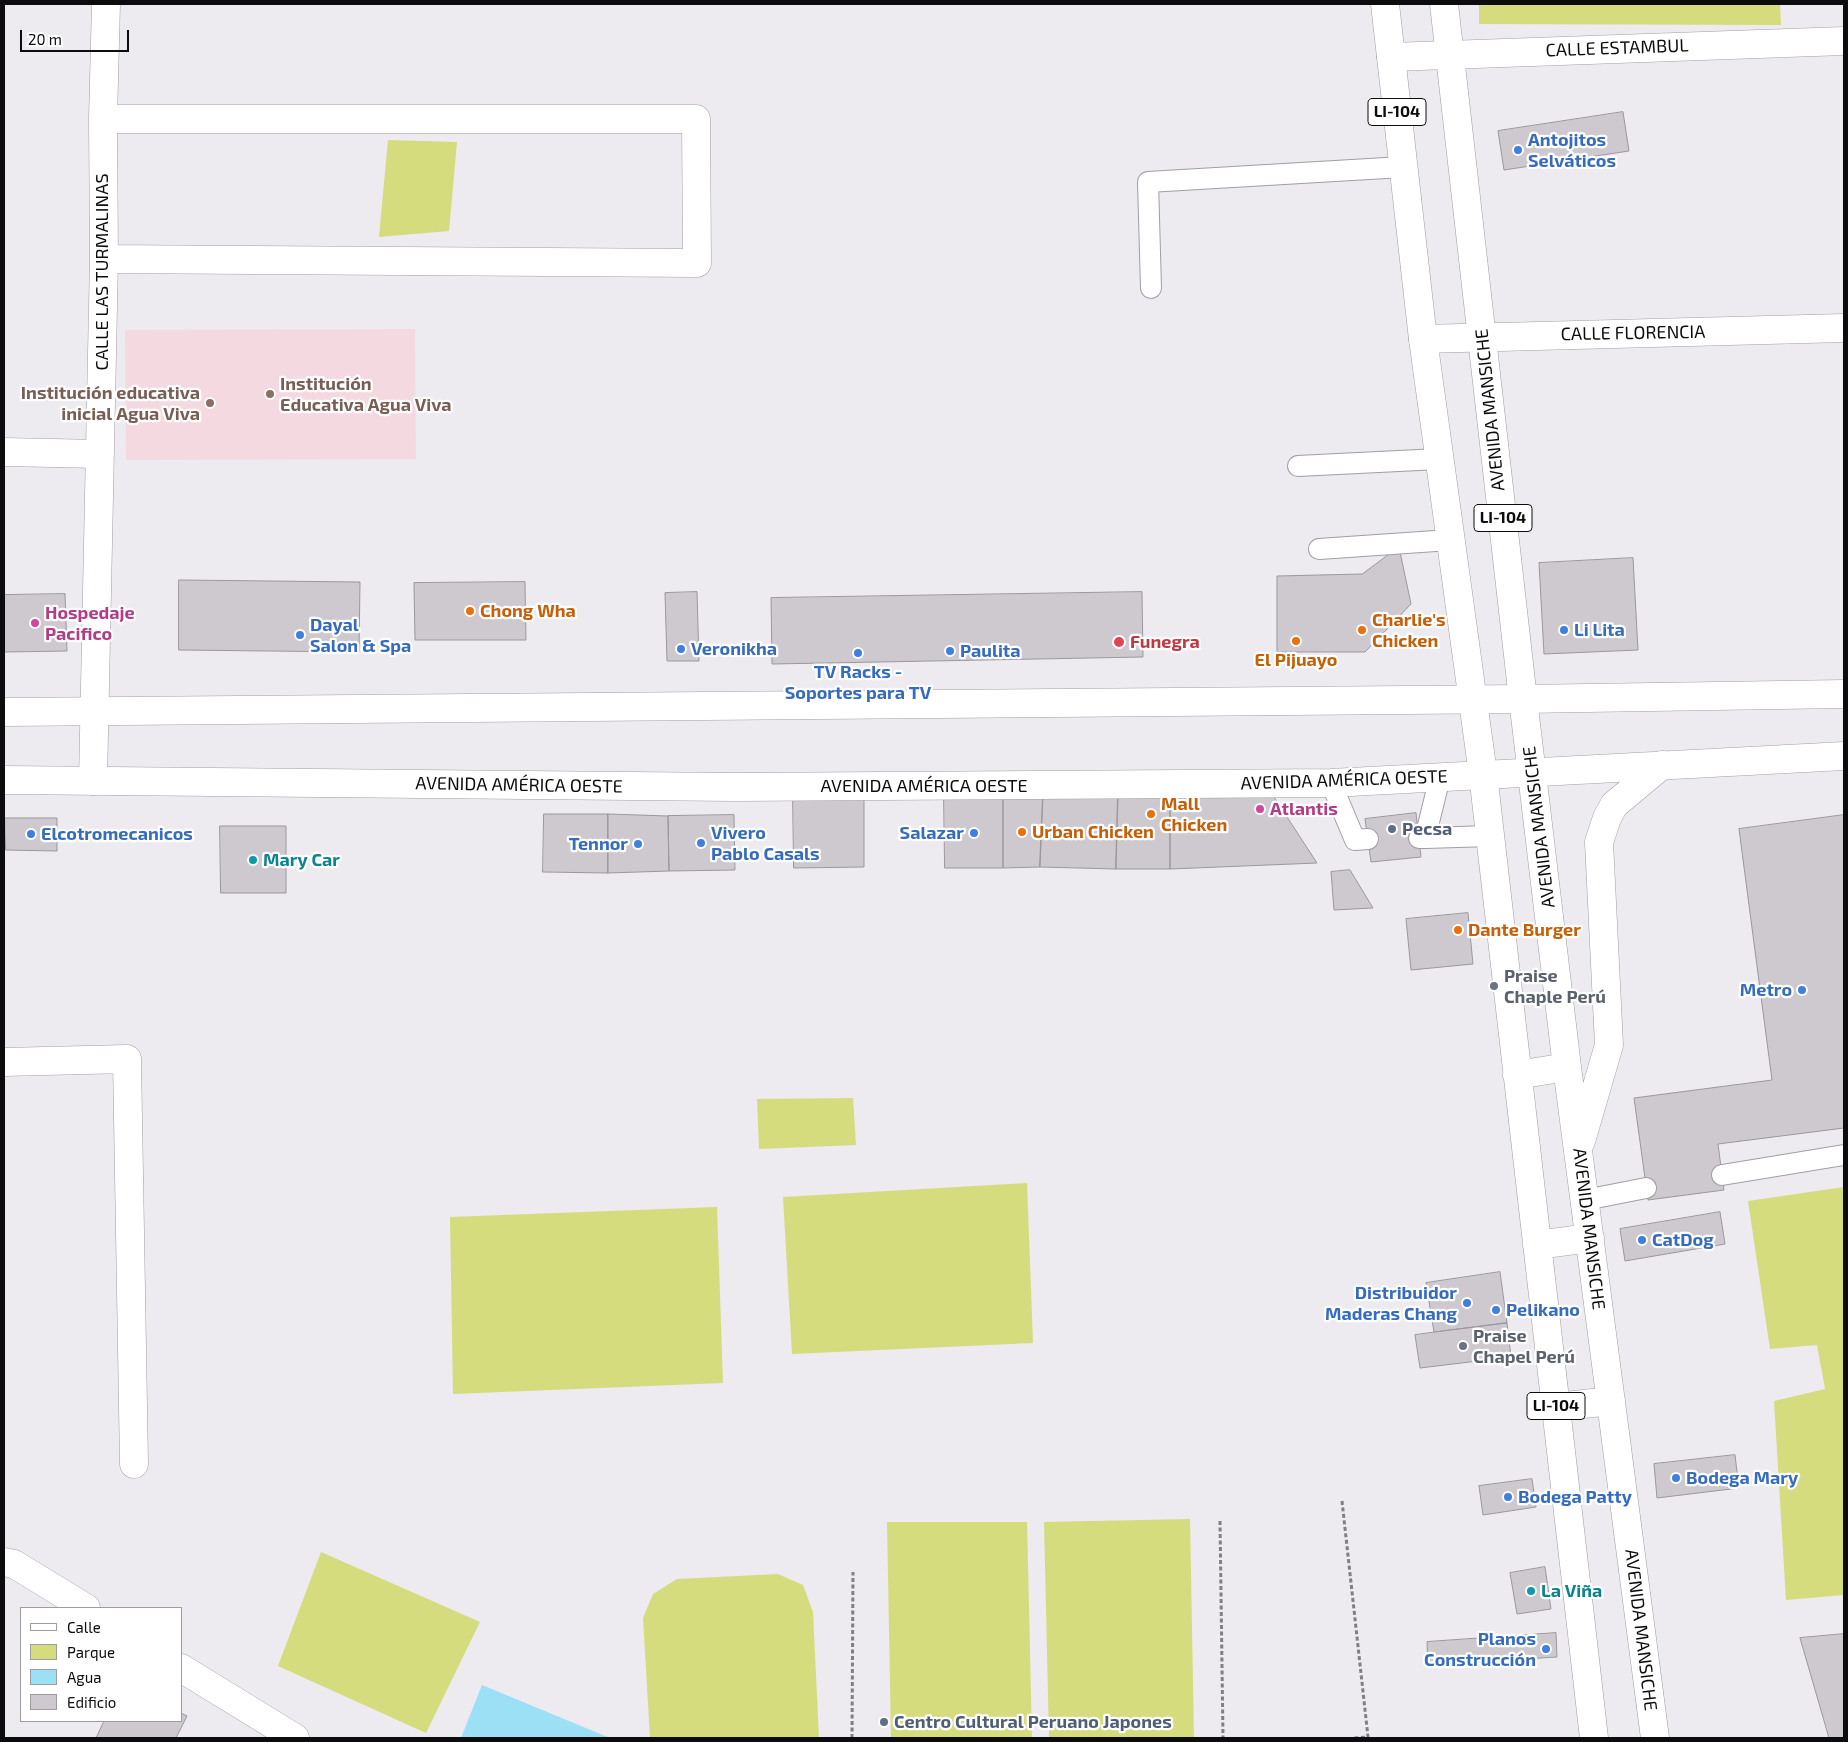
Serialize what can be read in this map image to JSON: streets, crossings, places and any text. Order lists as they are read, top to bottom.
{
  "streets": {
    "main road": [
      "CALLE ESTAMBUL",
      "LI-104",
      "CALLE LAS TURMALINAS",
      "CALLE FLORENCIA",
      "AVENIDA MANSICHE",
      "AVENIDA AMÉRICA OESTE"
    ]
  },
  "crossings": [
    ["CALLE ESTAMBUL", "LI-104"],
    ["CALLE ESTAMBUL", "AVENIDA MANSICHE"],
    ["LI-104", "CALLE FLORENCIA"],
    ["LI-104", "AVENIDA AMÉRICA OESTE"],
    ["CALLE LAS TURMALINAS", "AVENIDA AMÉRICA OESTE"],
    ["CALLE FLORENCIA", "AVENIDA MANSICHE"],
    ["AVENIDA MANSICHE", "AVENIDA AMÉRICA OESTE"]
  ],
  "places": [
    "Antojitos Selváticos",
    "Institución Educativa Agua Viva",
    "Institución educativa inicial Agua Viva",
    "Chong Wha",
    "Hospedaje Pacifico",
    "Charlie's Chicken",
    "Li Lita",
    "Dayal Salon & Spa",
    "El Pijuayo",
    "Funegra",
    "Veronikha",
    "Paulita",
    "TV Racks - Soportes para TV",
    "Atlantis",
    "Mall Chicken",
    "Pecsa",
    "Urban Chicken",
    "Salazar",
    "Elcotromecanicos",
    "Vivero Pablo Casals",
    "Tennor",
    "Mary Car",
    "Dante Burger",
    "Praise Chaple Perú",
    "Metro",
    "CatDog",
    "Distribuidor Maderas Chang",
    "Pelikano",
    "Praise Chapel Perú",
    "Bodega Mary",
    "Bodega Patty",
    "La Viña",
    "Planos Construcción",
    "Centro Cultural Peruano Japones"
  ],
  "legend": [
    "Calle",
    "Parque",
    "Agua",
    "Edificio"
  ],
  "scale_bar": "20 m"
}
